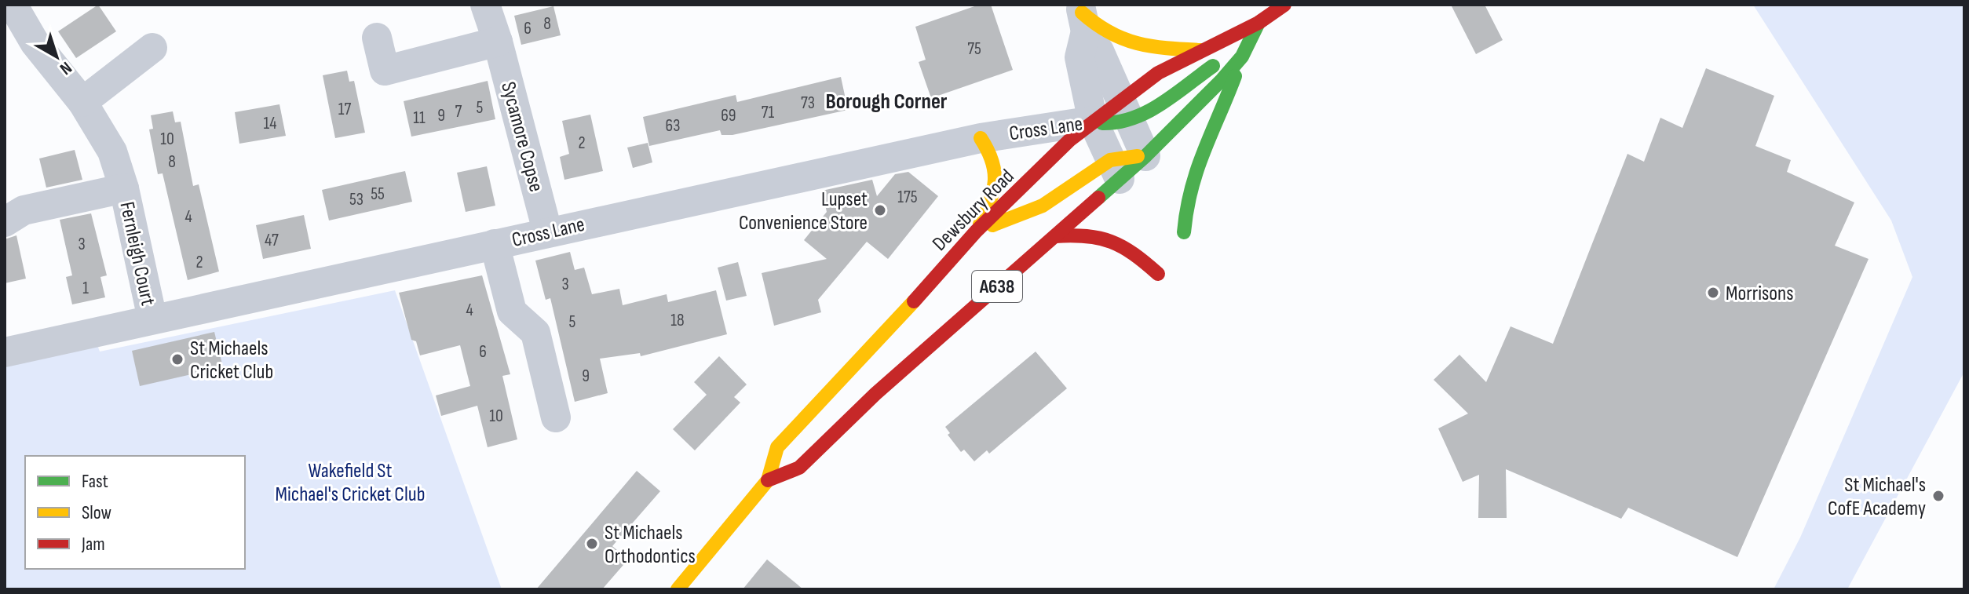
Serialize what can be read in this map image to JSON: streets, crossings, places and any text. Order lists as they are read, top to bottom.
{
  "streets": {
    "highway": ["Dewsbury Road", "A638"],
    "street": ["Cross Lane", "Sycamore Copse", "Fernleigh Court"]
  },
  "crossings": [
    ["Cross Lane", "Sycamore Copse"],
    ["Cross Lane", "Dewsbury Road"],
    ["Cross Lane", "Fernleigh Court"]
  ],
  "districts": ["Borough Corner"],
  "parks": ["Wakefield St Michael's Cricket Club"],
  "places": [
    "Lupset Convenience Store",
    "Morrisons",
    "St Michaels Cricket Club",
    "St Michael's CofE Academy",
    "St Michaels Orthodontics"
  ],
  "house_numbers": [
    "8",
    "6",
    "75",
    "73",
    "5",
    "17",
    "7",
    "71",
    "9",
    "69",
    "11",
    "14",
    "63",
    "10",
    "2",
    "8",
    "55",
    "175",
    "53",
    "4",
    "47",
    "3",
    "2",
    "3",
    "1",
    "4",
    "18",
    "5",
    "6",
    "9",
    "10"
  ],
  "legend": ["Fast", "Slow", "Jam"],
  "north": "bottom right"
}
